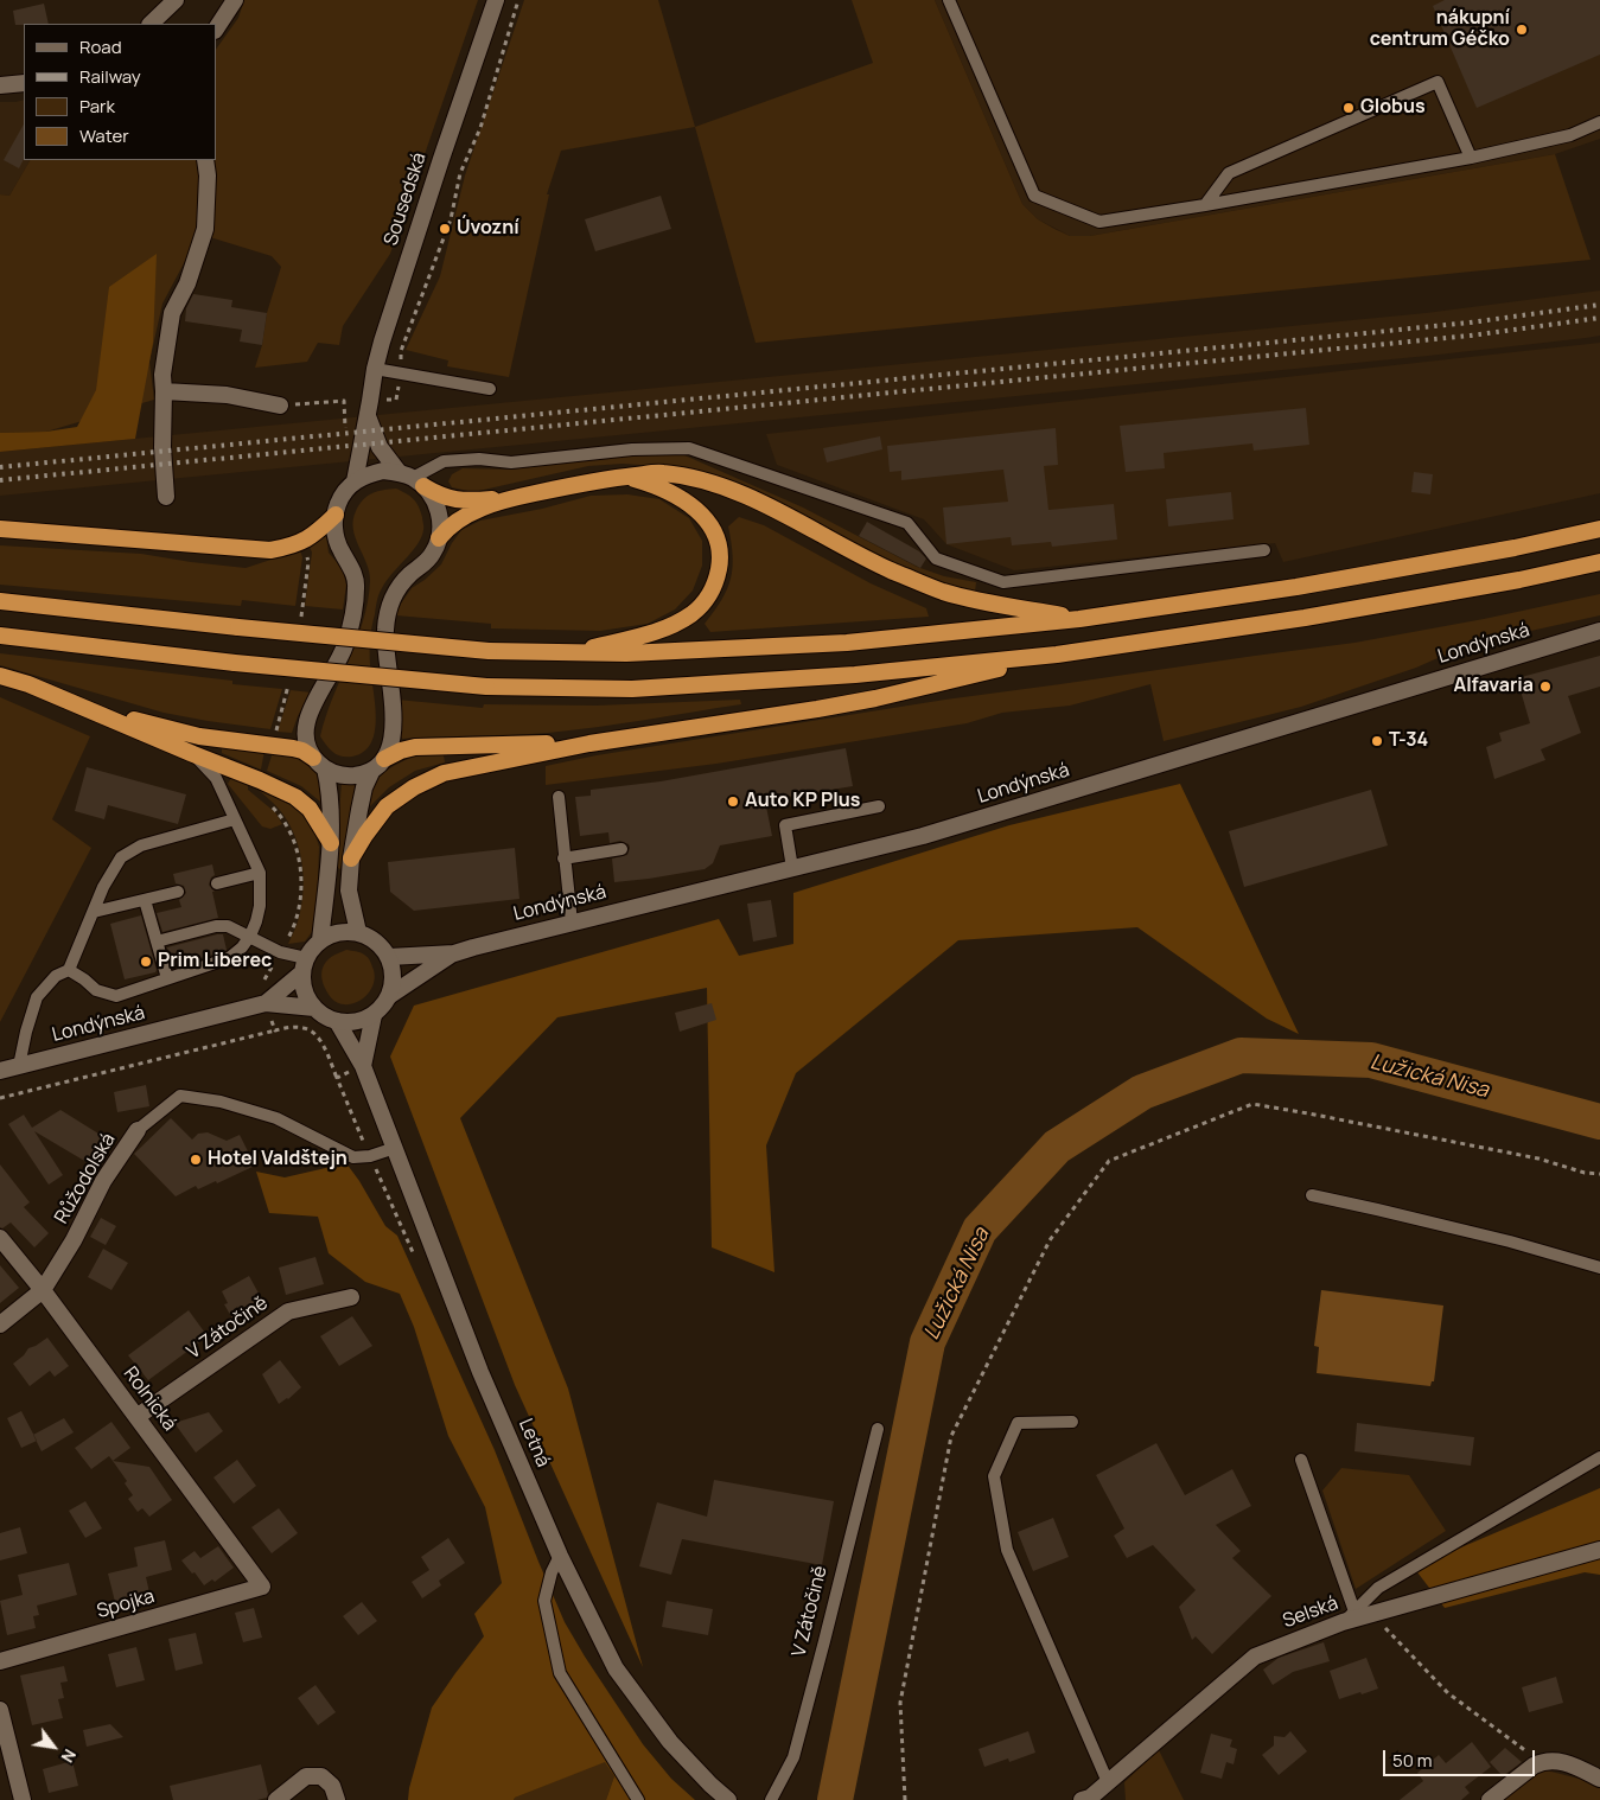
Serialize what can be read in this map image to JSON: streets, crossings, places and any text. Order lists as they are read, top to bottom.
{
  "streets": {
    "street": [
      "Sousedská",
      "Londýnská",
      "Růžodolská",
      "V Zátočině",
      "Rolnická",
      "Letná",
      "Spojka",
      "Selská"
    ]
  },
  "crossings": [
    ["Londýnská", "Letná"],
    ["Růžodolská", "Rolnická"],
    ["Růžodolská", "Letná"],
    ["V Zátočině", "Rolnická"],
    ["Rolnická", "Spojka"]
  ],
  "water": ["Lužická Nisa"],
  "places": [
    "nákupní centrum Géčko",
    "Globus",
    "Úvozní",
    "Alfavaria",
    "T-34",
    "Auto KP Plus",
    "Prim Liberec",
    "Hotel Valdštejn"
  ],
  "legend": [
    "Road",
    "Railway",
    "Park",
    "Water"
  ],
  "scale_bar": "50 m",
  "north": "bottom right"
}
